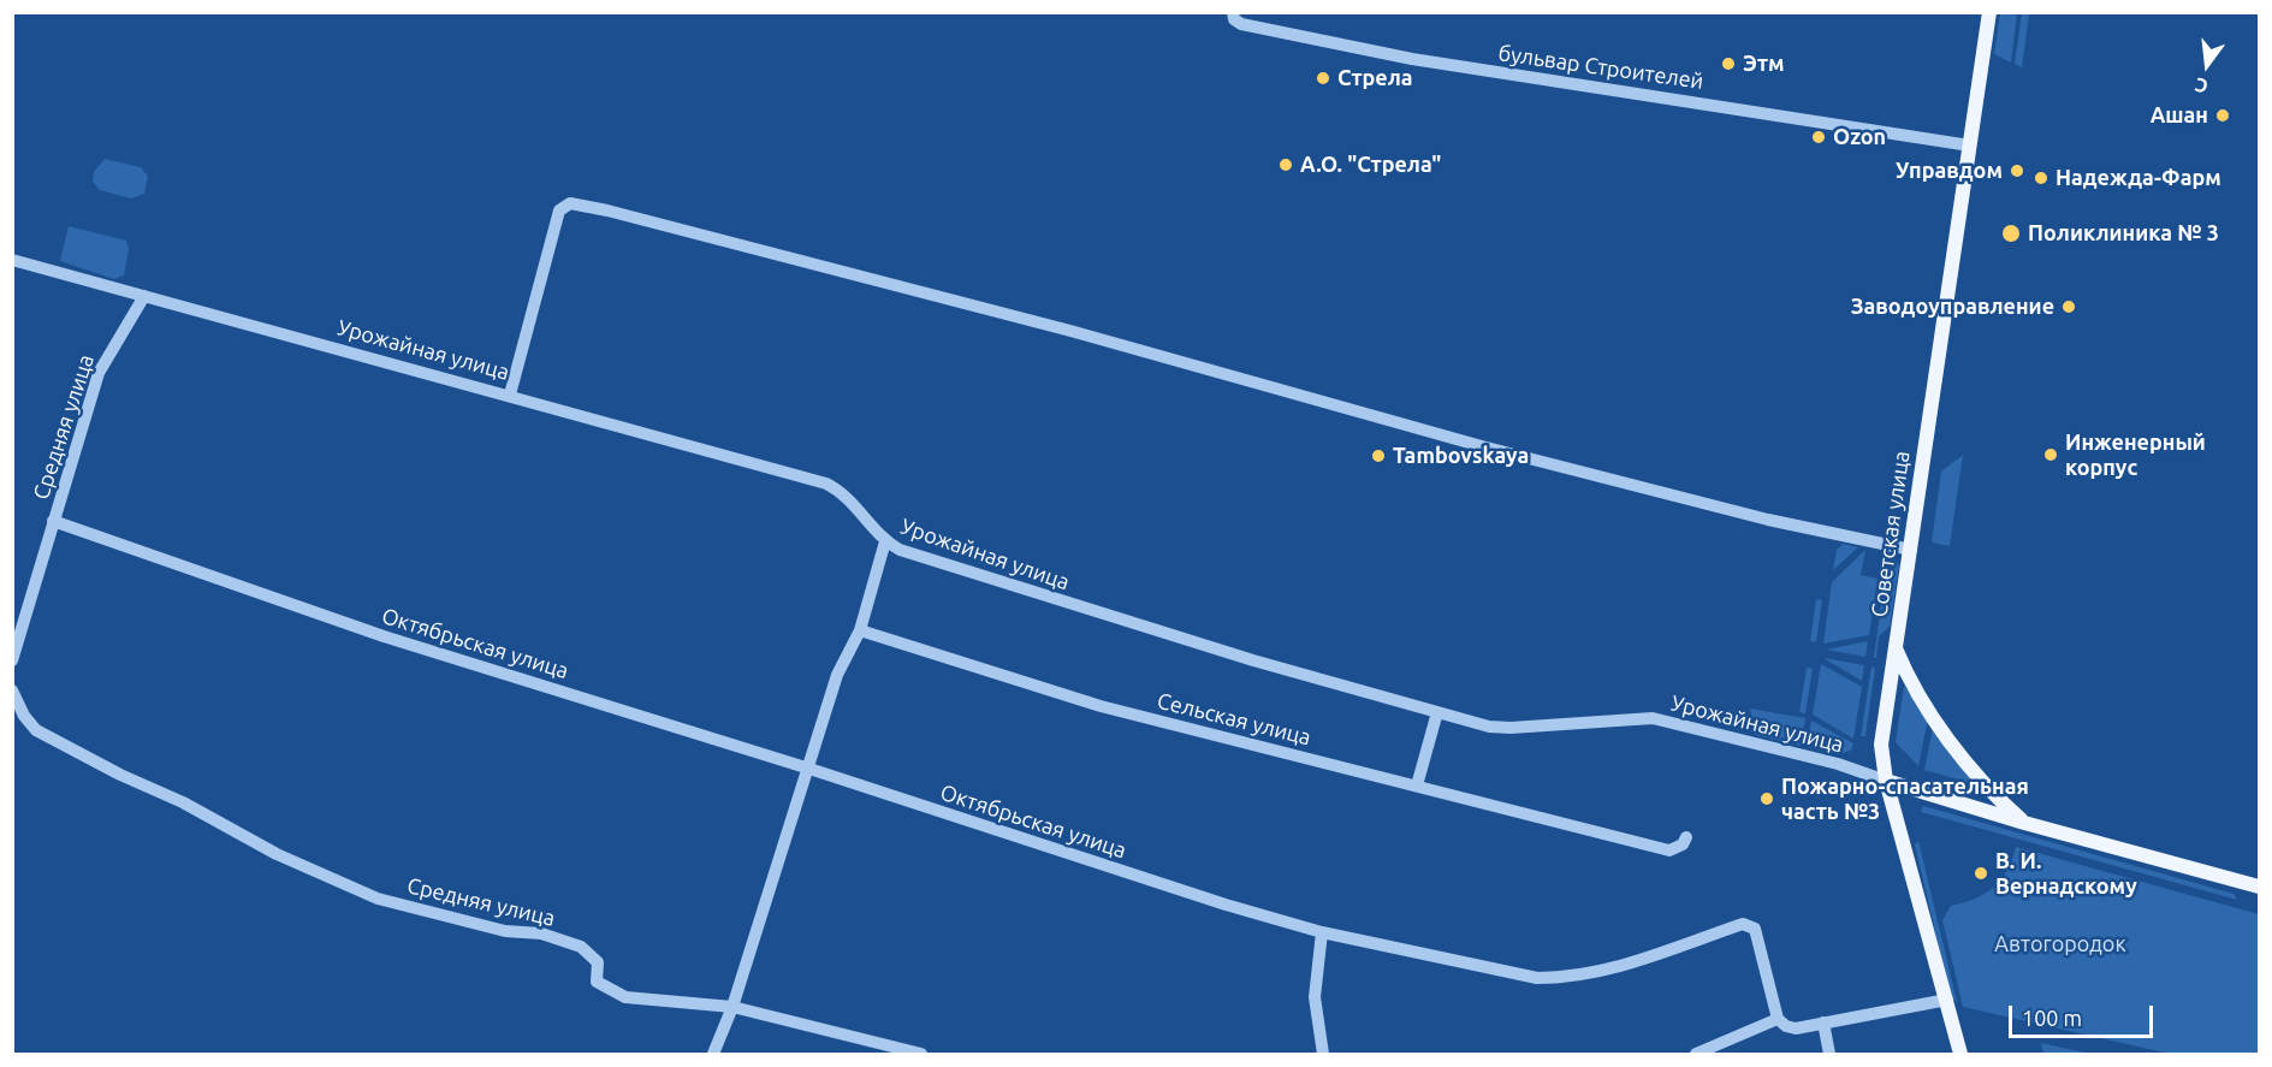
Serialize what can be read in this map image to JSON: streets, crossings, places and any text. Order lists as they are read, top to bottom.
{
  "streets": {
    "main road": ["Советская улица"],
    "street": [
      "бульвар Строителей",
      "Урожайная улица",
      "Средняя улица",
      "Октябрьская улица",
      "Сельская улица"
    ]
  },
  "crossings": [
    ["бульвар Строителей", "Советская улица"],
    ["Урожайная улица", "Средняя улица"],
    ["Урожайная улица", "Советская улица"],
    ["Средняя улица", "Октябрьская улица"]
  ],
  "parks": ["Автогородок"],
  "places": [
    "Этм",
    "Стрела",
    "Ашан",
    "Ozon",
    "А.О. \"Стрела\"",
    "Управдом",
    "Надежда-Фарм",
    "Поликлиника № 3",
    "Заводоуправление",
    "Инженерный корпус",
    "Tambovskaya",
    "Пожарно-спасательная часть №3",
    "В. И. Вернадскому"
  ],
  "scale_bar": "100 m",
  "north": "bottom"
}
